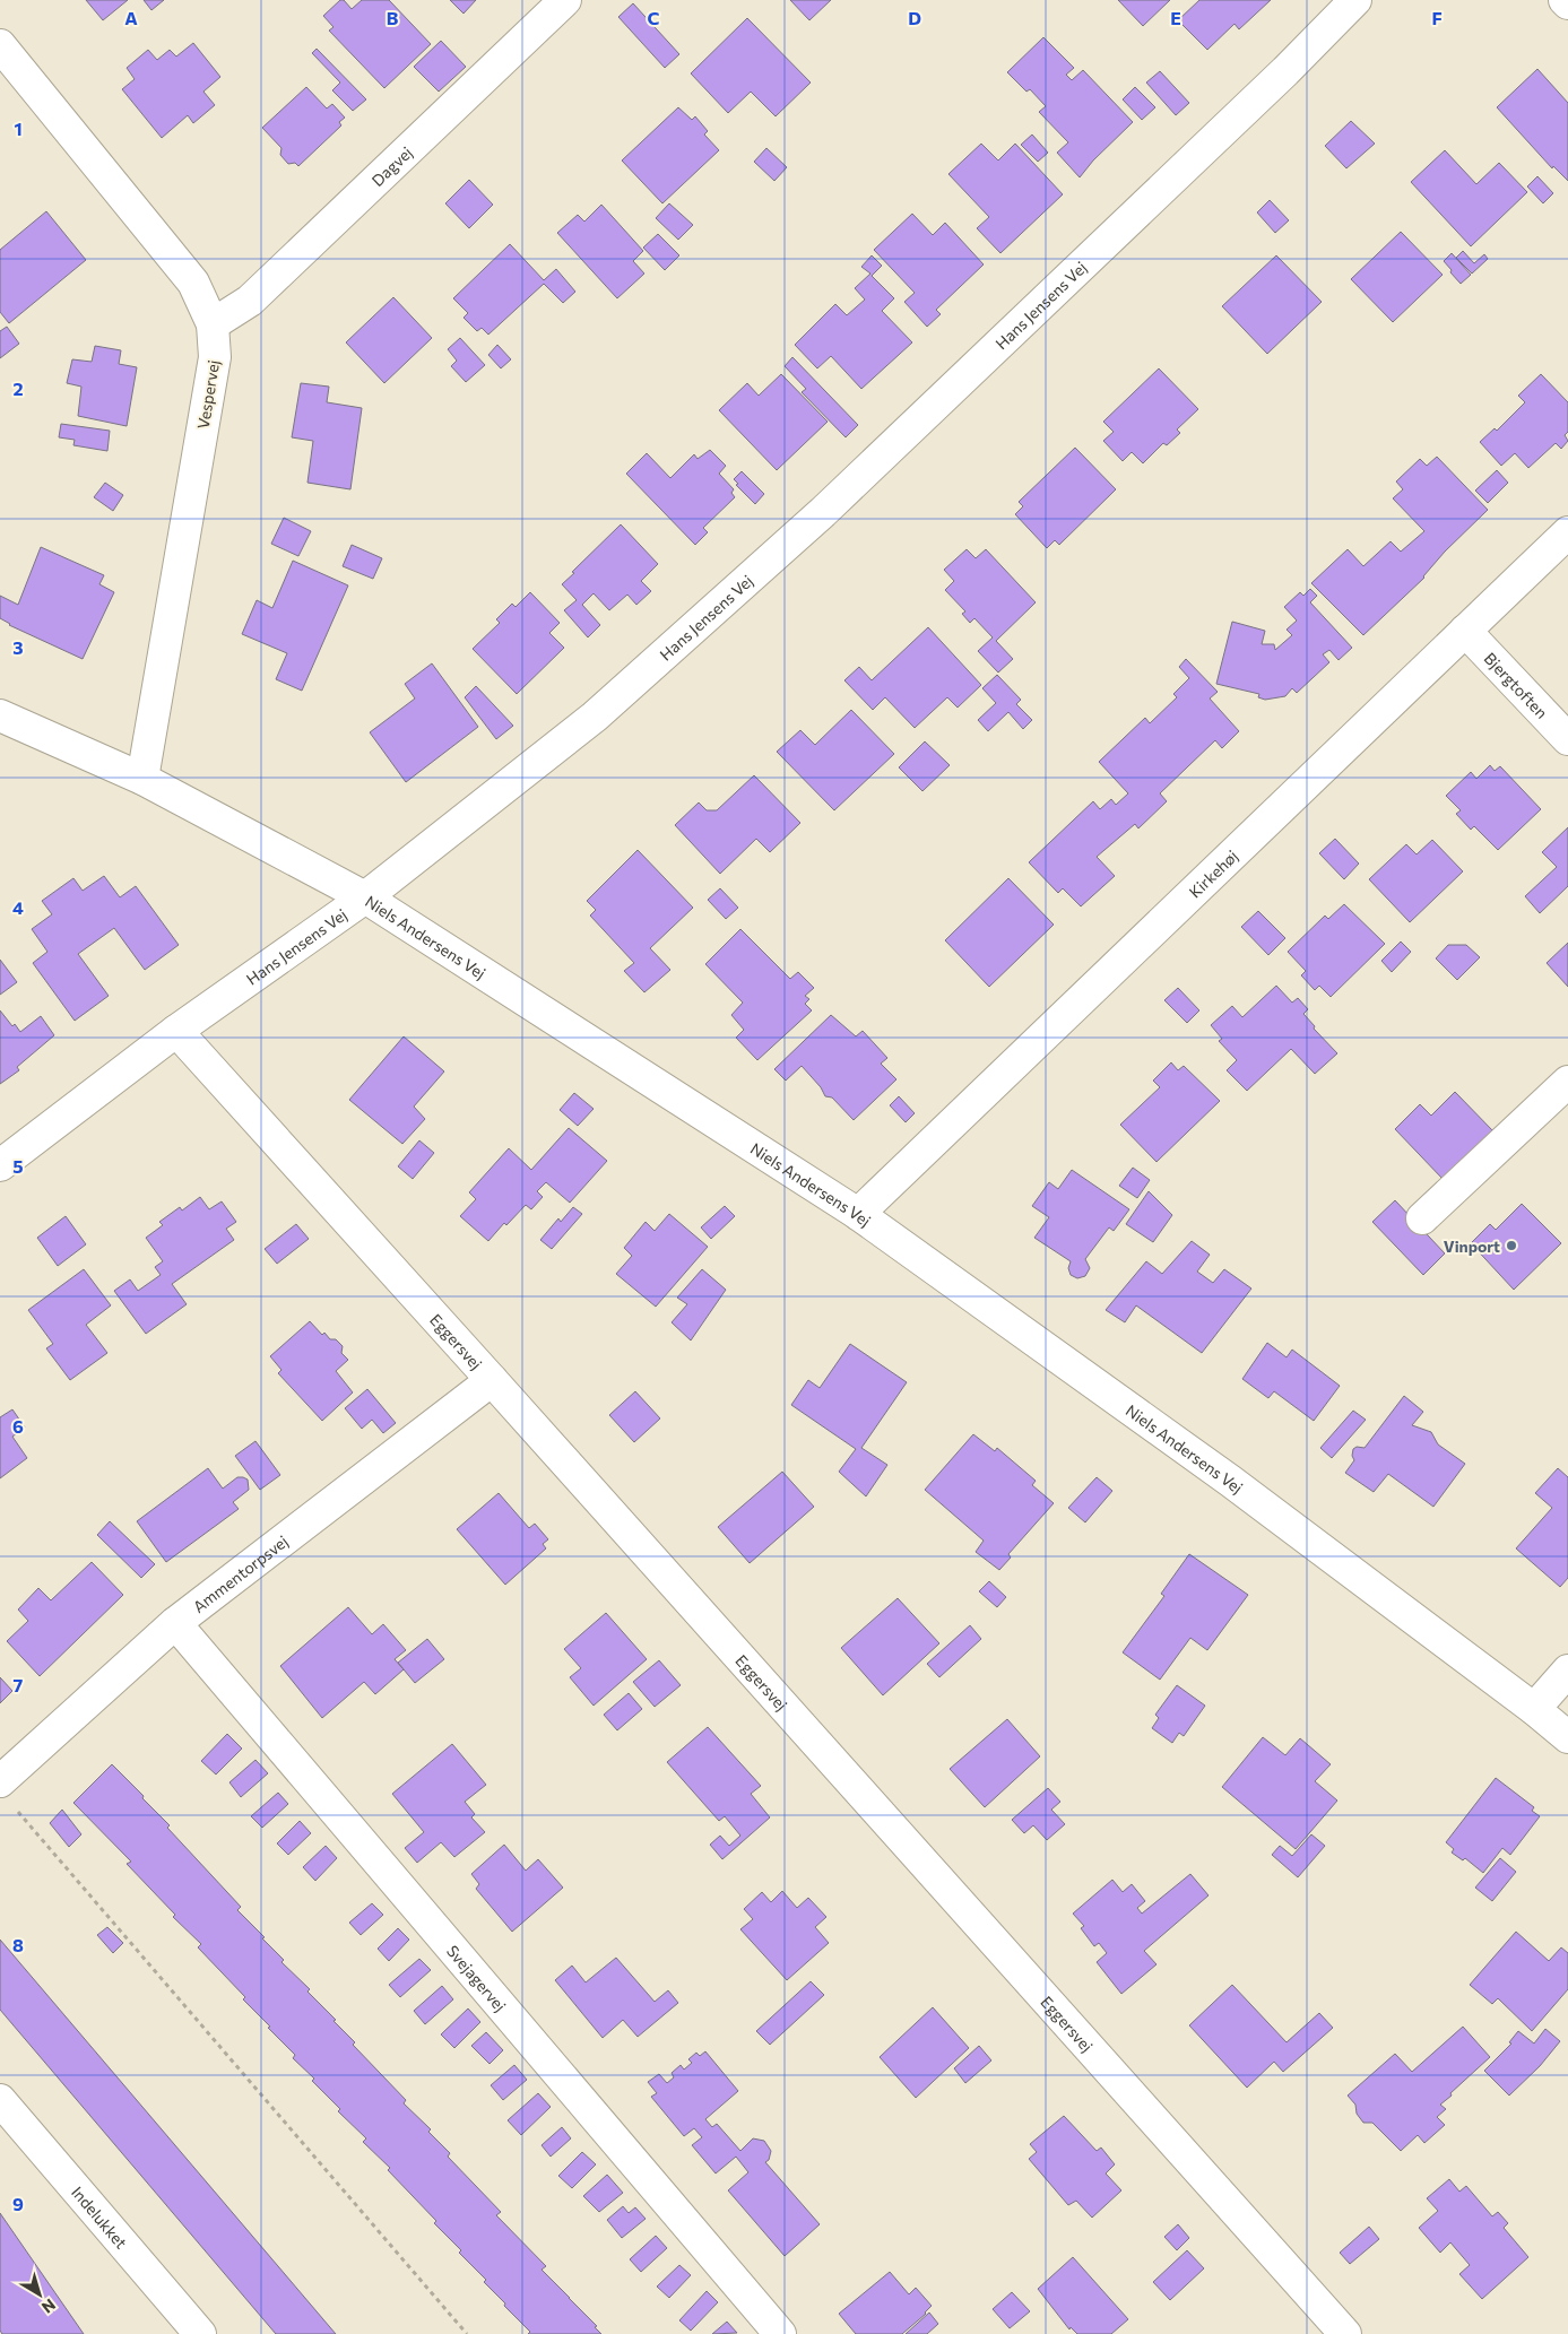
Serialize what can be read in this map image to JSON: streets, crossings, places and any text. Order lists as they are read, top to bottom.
{
  "streets": {
    "street": [
      "Dagvej",
      "Hans Jensens Vej",
      "Vespervej",
      "Bjergtoften",
      "Kirkehøj",
      "Niels Andersens Vej",
      "Eggersvej",
      "Ammentorpsvej",
      "Svejagervej",
      "Indelukket"
    ]
  },
  "crossings": [
    ["Dagvej", "Vespervej"],
    ["Hans Jensens Vej", "Niels Andersens Vej"],
    ["Hans Jensens Vej", "Eggersvej"],
    ["Vespervej", "Niels Andersens Vej"],
    ["Bjergtoften", "Kirkehøj"],
    ["Kirkehøj", "Niels Andersens Vej"],
    ["Eggersvej", "Ammentorpsvej"],
    ["Ammentorpsvej", "Svejagervej"]
  ],
  "places": ["Vinport"],
  "north": "bottom right",
  "grid": {
    "columns": [
      "A",
      "B",
      "C",
      "D",
      "E",
      "F"
    ],
    "rows": [
      "1",
      "2",
      "3",
      "4",
      "5",
      "6",
      "7",
      "8",
      "9"
    ]
  }
}
